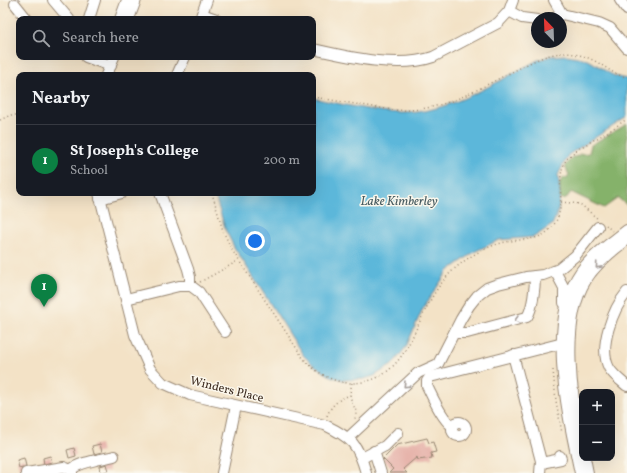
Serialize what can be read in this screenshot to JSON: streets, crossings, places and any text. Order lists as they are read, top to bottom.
{
  "streets": {
    "street": ["Winders Place"]
  },
  "water": ["Lake Kimberley"],
  "north": "top left",
  "page": {
    "search": "Search here",
    "heading": "Nearby",
    "list": [
      {
        "mark": "1",
        "name": "St Joseph's College",
        "note": "School",
        "value": "200 m"
      }
    ],
    "pins": "1",
    "map_buttons": ["+", "−"]
  }
}
